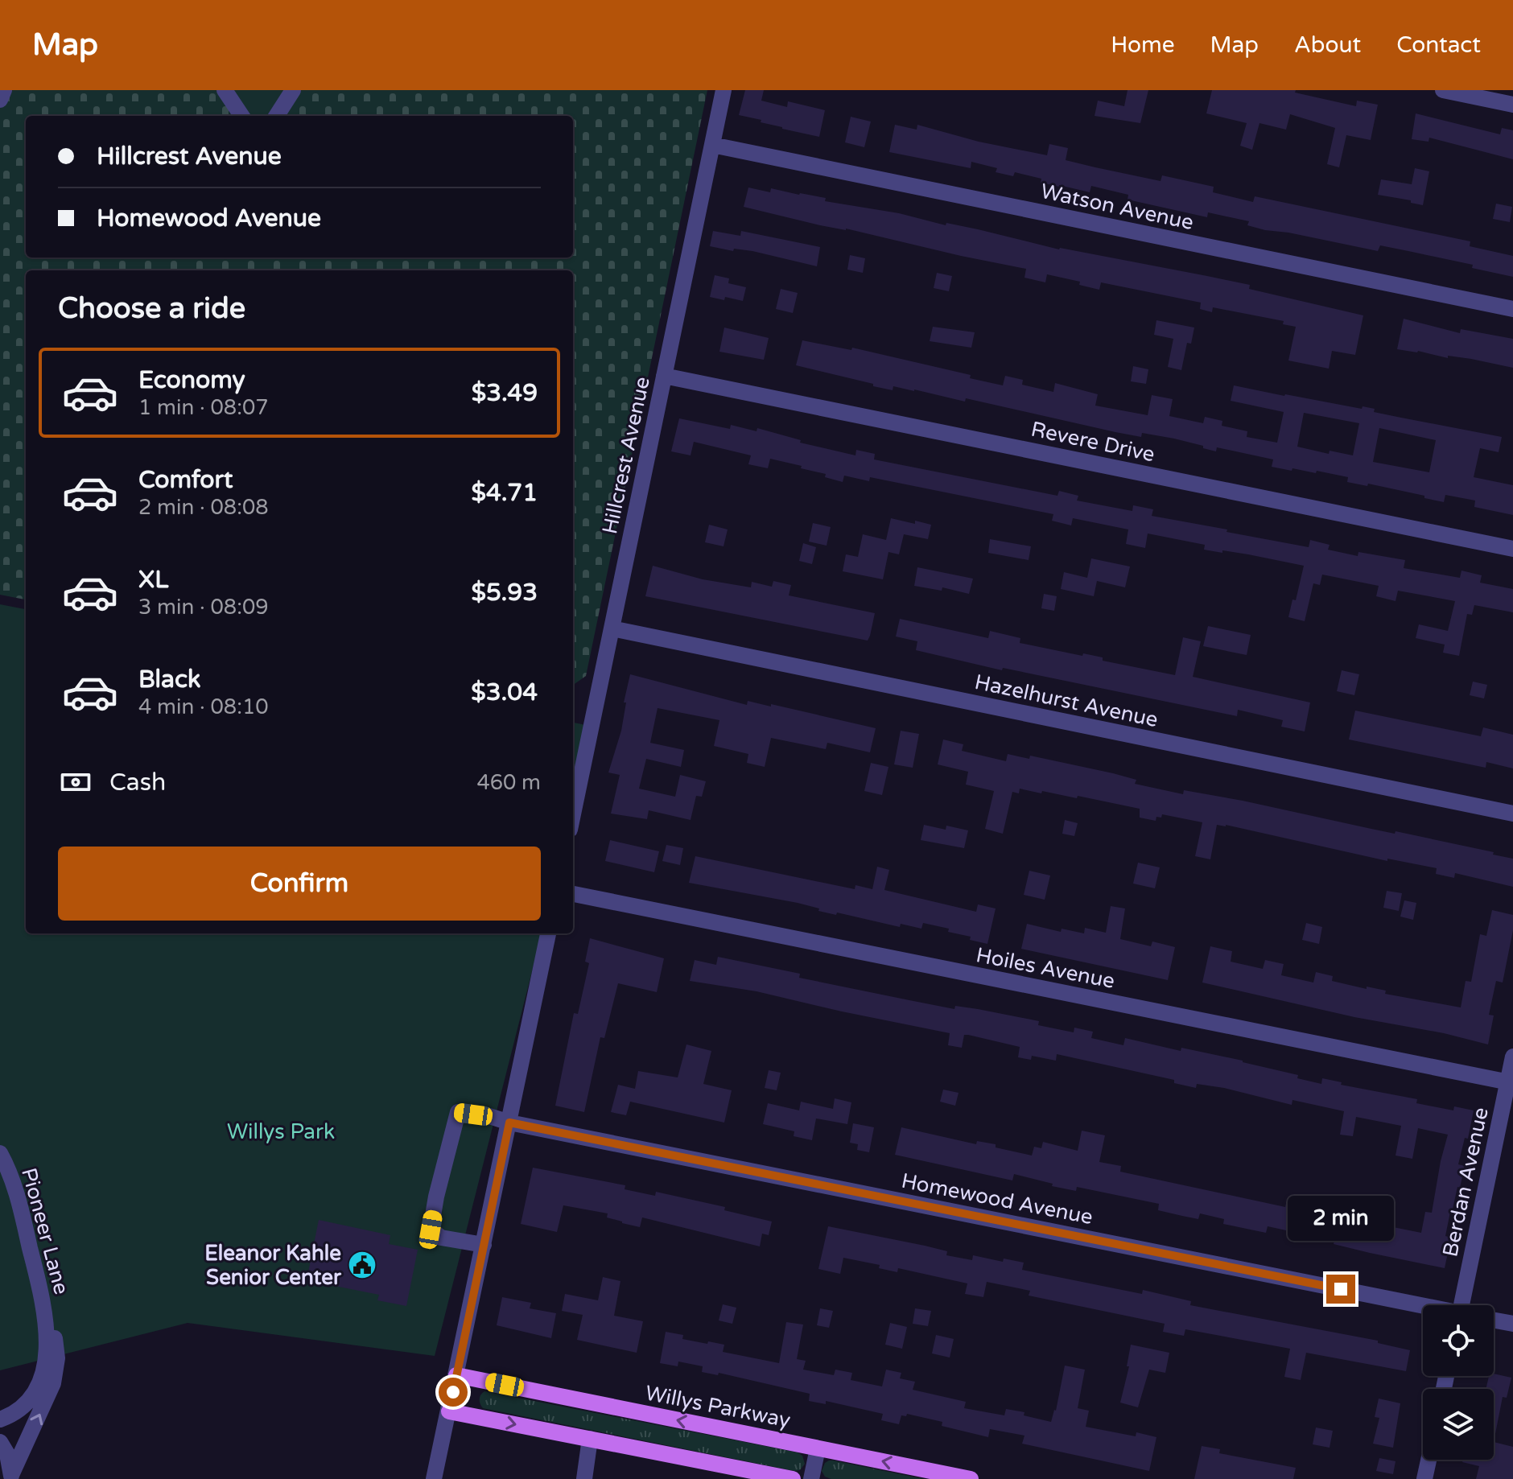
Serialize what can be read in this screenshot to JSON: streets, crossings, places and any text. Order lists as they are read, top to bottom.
{
  "streets": {
    "main road": ["Willys Parkway"],
    "street": [
      "Watson Avenue",
      "Revere Drive",
      "Hillcrest Avenue",
      "Hazelhurst Avenue",
      "Hoiles Avenue",
      "Berdan Avenue",
      "Homewood Avenue",
      "Pioneer Lane"
    ]
  },
  "crossings": [
    ["Watson Avenue", "Hillcrest Avenue"],
    ["Revere Drive", "Hillcrest Avenue"],
    ["Hillcrest Avenue", "Hazelhurst Avenue"],
    ["Hoiles Avenue", "Berdan Avenue"]
  ],
  "parks": ["Willys Park"],
  "places": {
    "public building": ["Eleanor Kahle Senior Center"]
  },
  "page": {
    "header": "Map",
    "nav": [
      "Home",
      "Map",
      "About",
      "Contact"
    ],
    "banner": ["Hillcrest Avenue", "Homewood Avenue"],
    "heading": "Choose a ride",
    "list": [
      {
        "name": "Economy",
        "note": "1 min · 08:07",
        "value": "$3.49"
      },
      {
        "name": "Comfort",
        "note": "2 min · 08:08",
        "value": "$4.71"
      },
      {
        "name": "XL",
        "note": "3 min · 08:09",
        "value": "$5.93"
      },
      {
        "name": "Black",
        "note": "4 min · 08:10",
        "value": "$3.04"
      }
    ],
    "pay": ["Cash", "460 m"],
    "buttons": "Confirm",
    "bubble": "2 min"
  }
}
